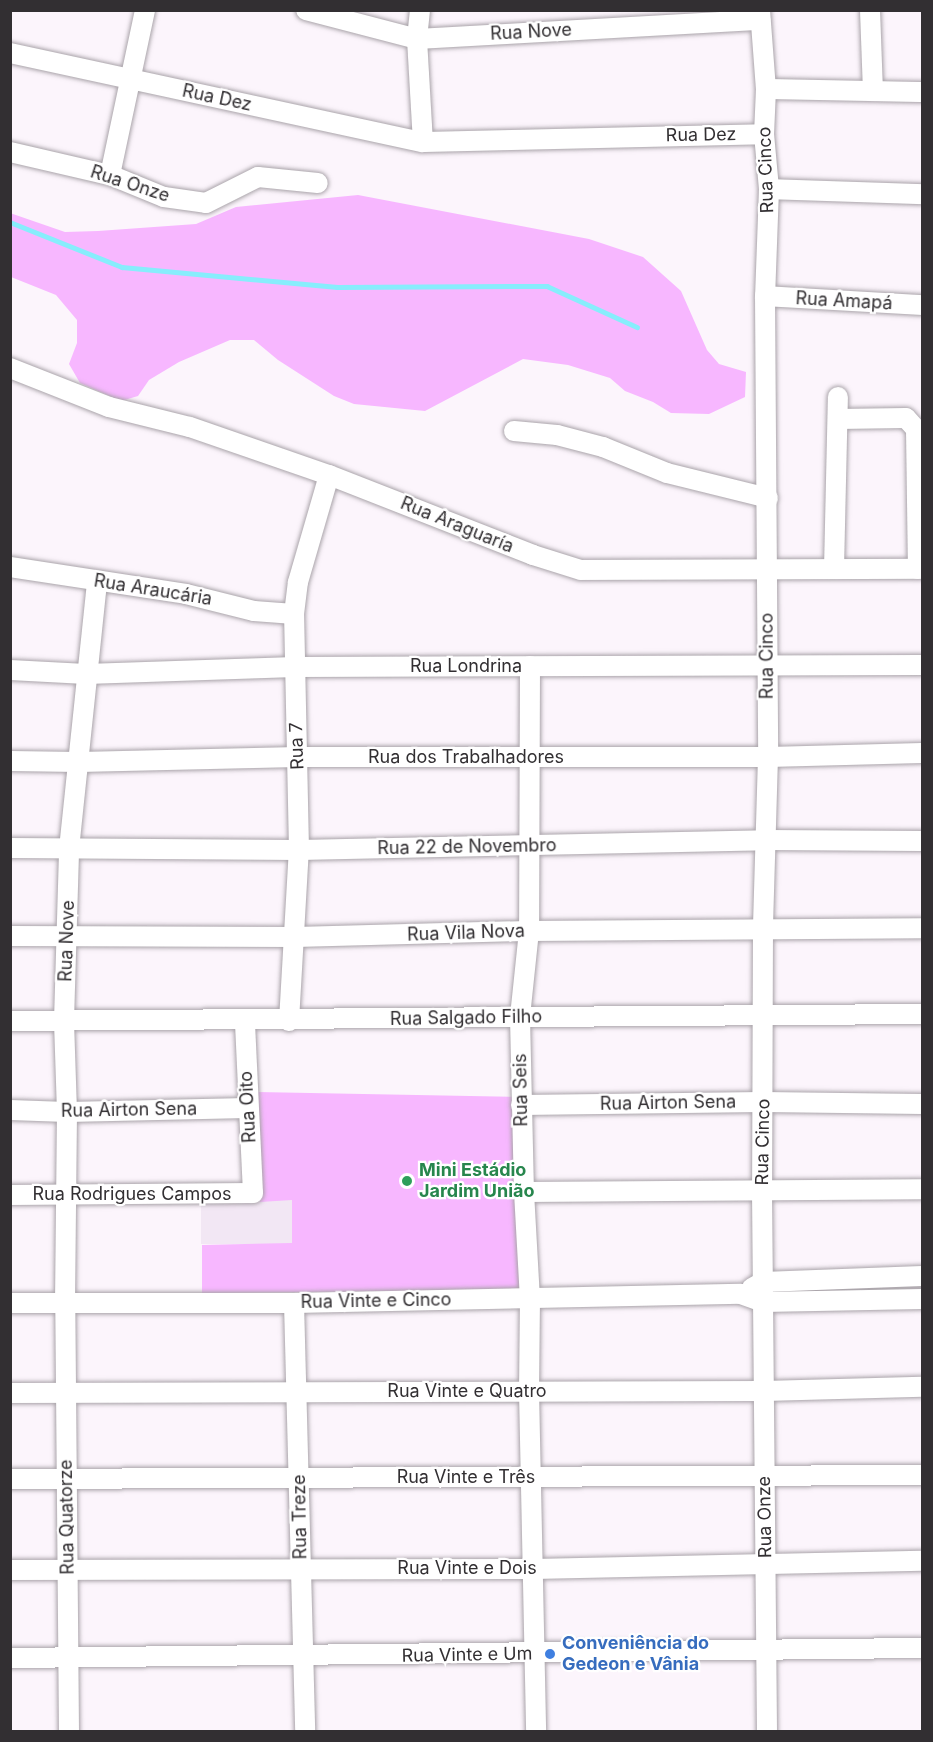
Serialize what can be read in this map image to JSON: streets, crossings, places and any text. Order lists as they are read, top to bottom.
{
  "streets": {
    "street": [
      "Rua Nove",
      "Rua Dez",
      "Rua Cinco",
      "Rua Onze",
      "Rua Amapá",
      "Rua Araguaría",
      "Rua Araucária",
      "Rua Londrina",
      "Rua 7",
      "Rua dos Trabalhadores",
      "Rua 22 de Novembro",
      "Rua Vila Nova",
      "Rua Salgado Filho",
      "Rua Seis",
      "Rua Airton Sena",
      "Rua Oito",
      "Rua Rodrigues Campos",
      "Rua Vinte e Cinco",
      "Rua Vinte e Quatro",
      "Rua Vinte e Três",
      "Rua Quatorze",
      "Rua Treze",
      "Rua Vinte e Dois",
      "Rua Vinte e Um"
    ]
  },
  "crossings": [
    ["Rua Nove", "Rua Cinco"],
    ["Rua Nove", "Rua Araucária"],
    ["Rua Nove", "Rua Londrina"],
    ["Rua Nove", "Rua dos Trabalhadores"],
    ["Rua Nove", "Rua 22 de Novembro"],
    ["Rua Nove", "Rua Vila Nova"],
    ["Rua Nove", "Rua Salgado Filho"],
    ["Rua Nove", "Rua Airton Sena"],
    ["Rua Nove", "Rua Rodrigues Campos"],
    ["Rua Nove", "Rua Vinte e Cinco"],
    ["Rua Nove", "Rua Quatorze"],
    ["Rua Dez", "Rua Cinco"],
    ["Rua Cinco", "Rua Onze"],
    ["Rua Cinco", "Rua Amapá"],
    ["Rua Cinco", "Rua Araguaría"],
    ["Rua Cinco", "Rua Londrina"],
    ["Rua Cinco", "Rua dos Trabalhadores"],
    ["Rua Cinco", "Rua 22 de Novembro"],
    ["Rua Cinco", "Rua Vila Nova"],
    ["Rua Cinco", "Rua Salgado Filho"],
    ["Rua Cinco", "Rua Airton Sena"],
    ["Rua Cinco", "Rua Vinte e Cinco"],
    ["Rua Onze", "Rua Vinte e Cinco"],
    ["Rua Onze", "Rua Vinte e Quatro"],
    ["Rua Onze", "Rua Vinte e Três"],
    ["Rua Onze", "Rua Vinte e Dois"],
    ["Rua Onze", "Rua Vinte e Um"],
    ["Rua Araguaría", "Rua 7"],
    ["Rua Araucária", "Rua 7"],
    ["Rua Londrina", "Rua 7"],
    ["Rua Londrina", "Rua Seis"],
    ["Rua 7", "Rua dos Trabalhadores"],
    ["Rua 7", "Rua 22 de Novembro"],
    ["Rua 7", "Rua Vila Nova"],
    ["Rua 7", "Rua Salgado Filho"],
    ["Rua dos Trabalhadores", "Rua Seis"],
    ["Rua 22 de Novembro", "Rua Seis"],
    ["Rua Vila Nova", "Rua Seis"],
    ["Rua Salgado Filho", "Rua Seis"],
    ["Rua Salgado Filho", "Rua Oito"],
    ["Rua Seis", "Rua Airton Sena"],
    ["Rua Seis", "Rua Vinte e Cinco"],
    ["Rua Seis", "Rua Vinte e Quatro"],
    ["Rua Seis", "Rua Vinte e Três"],
    ["Rua Seis", "Rua Vinte e Dois"],
    ["Rua Seis", "Rua Vinte e Um"],
    ["Rua Airton Sena", "Rua Oito"],
    ["Rua Oito", "Rua Rodrigues Campos"],
    ["Rua Vinte e Cinco", "Rua Quatorze"],
    ["Rua Vinte e Cinco", "Rua Treze"],
    ["Rua Vinte e Quatro", "Rua Quatorze"],
    ["Rua Vinte e Quatro", "Rua Treze"],
    ["Rua Vinte e Três", "Rua Quatorze"],
    ["Rua Vinte e Três", "Rua Treze"],
    ["Rua Quatorze", "Rua Vinte e Dois"],
    ["Rua Quatorze", "Rua Vinte e Um"],
    ["Rua Treze", "Rua Vinte e Dois"],
    ["Rua Treze", "Rua Vinte e Um"]
  ],
  "places": ["Mini Estádio Jardim União", "Conveniência do Gedeon e Vânia"]
}
